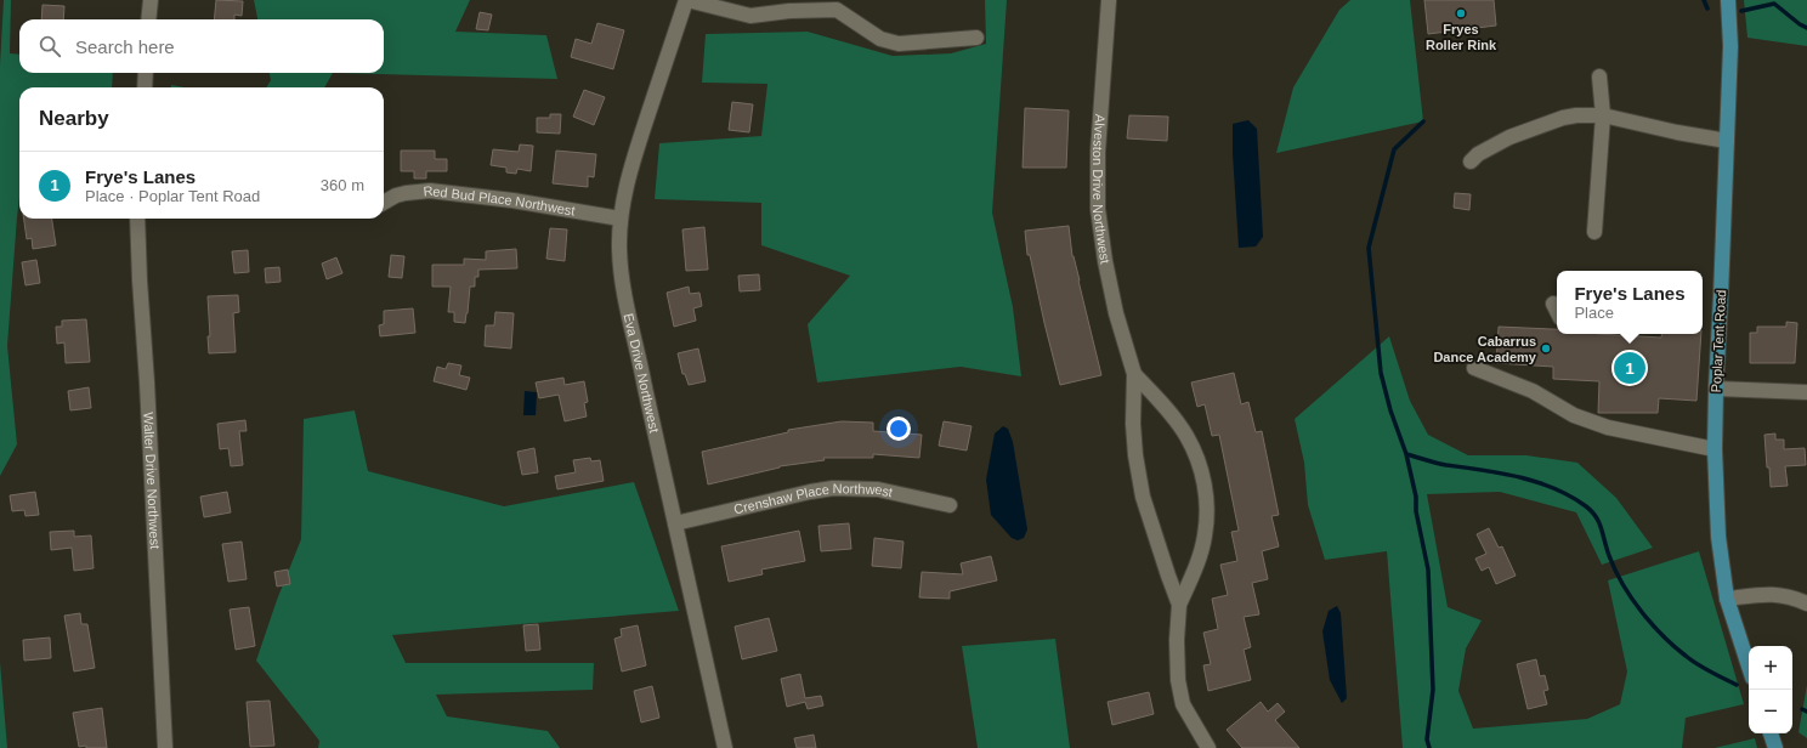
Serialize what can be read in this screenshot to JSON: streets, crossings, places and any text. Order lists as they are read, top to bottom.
{
  "streets": {
    "main road": ["Poplar Tent Road"],
    "street": [
      "Alveston Drive Northwest",
      "Red Bud Place Northwest",
      "Eva Drive Northwest",
      "Walter Drive Northwest",
      "Crenshaw Place Northwest"
    ]
  },
  "crossings": [
    ["Red Bud Place Northwest", "Eva Drive Northwest"],
    ["Eva Drive Northwest", "Crenshaw Place Northwest"]
  ],
  "places": ["Fryes Roller Rink", "Cabarrus Dance Academy"],
  "page": {
    "search": "Search here",
    "heading": "Nearby",
    "list": [
      {
        "mark": "1",
        "name": "Frye's Lanes",
        "note": "Place · Poplar Tent Road",
        "value": "360 m"
      }
    ],
    "popup": ["Frye's Lanes", "Place"],
    "pins": "1",
    "map_buttons": ["+", "−"]
  }
}
